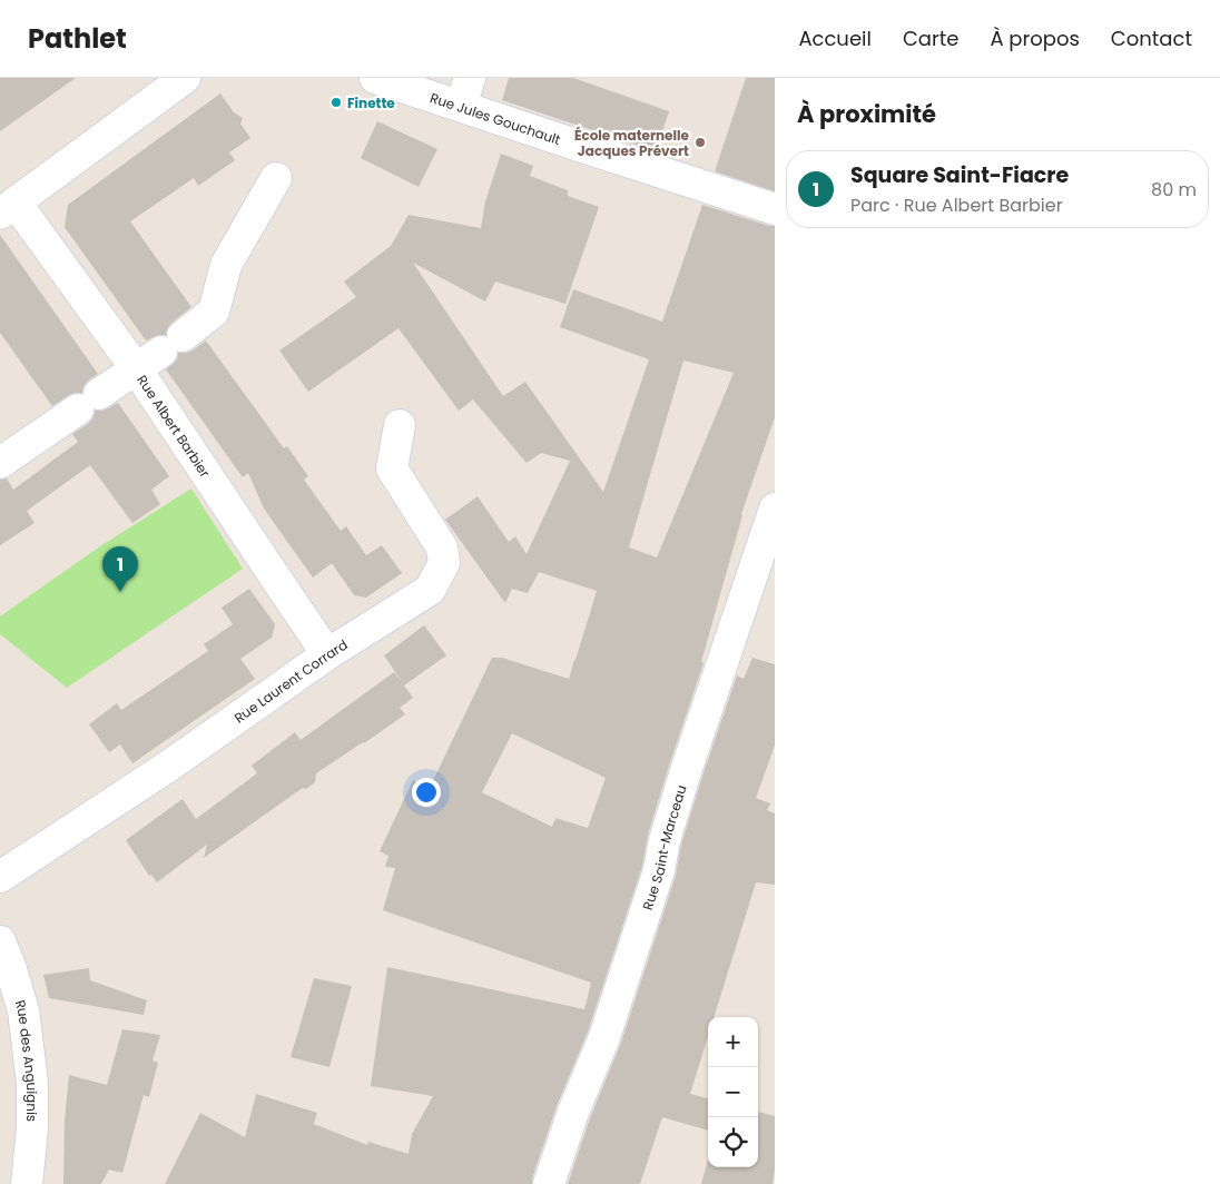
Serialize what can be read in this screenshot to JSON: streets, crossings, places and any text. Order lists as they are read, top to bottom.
{
  "streets": {
    "street": [
      "Rue Jules Gouchault",
      "Rue Albert Barbier",
      "Rue Laurent Corrard",
      "Rue Saint-Marceau",
      "Rue des Anguignis"
    ]
  },
  "crossings": [
    ["Rue Albert Barbier", "Rue Laurent Corrard"]
  ],
  "places": ["Finette", "École maternelle Jacques Prévert"],
  "page": {
    "header": "Pathlet",
    "nav": [
      "Accueil",
      "Carte",
      "À propos",
      "Contact"
    ],
    "heading": "À proximité",
    "list": [
      {
        "mark": "1",
        "name": "Square Saint-Fiacre",
        "note": "Parc · Rue Albert Barbier",
        "value": "80 m"
      }
    ],
    "pins": "1",
    "map_buttons": ["+", "−"]
  }
}
